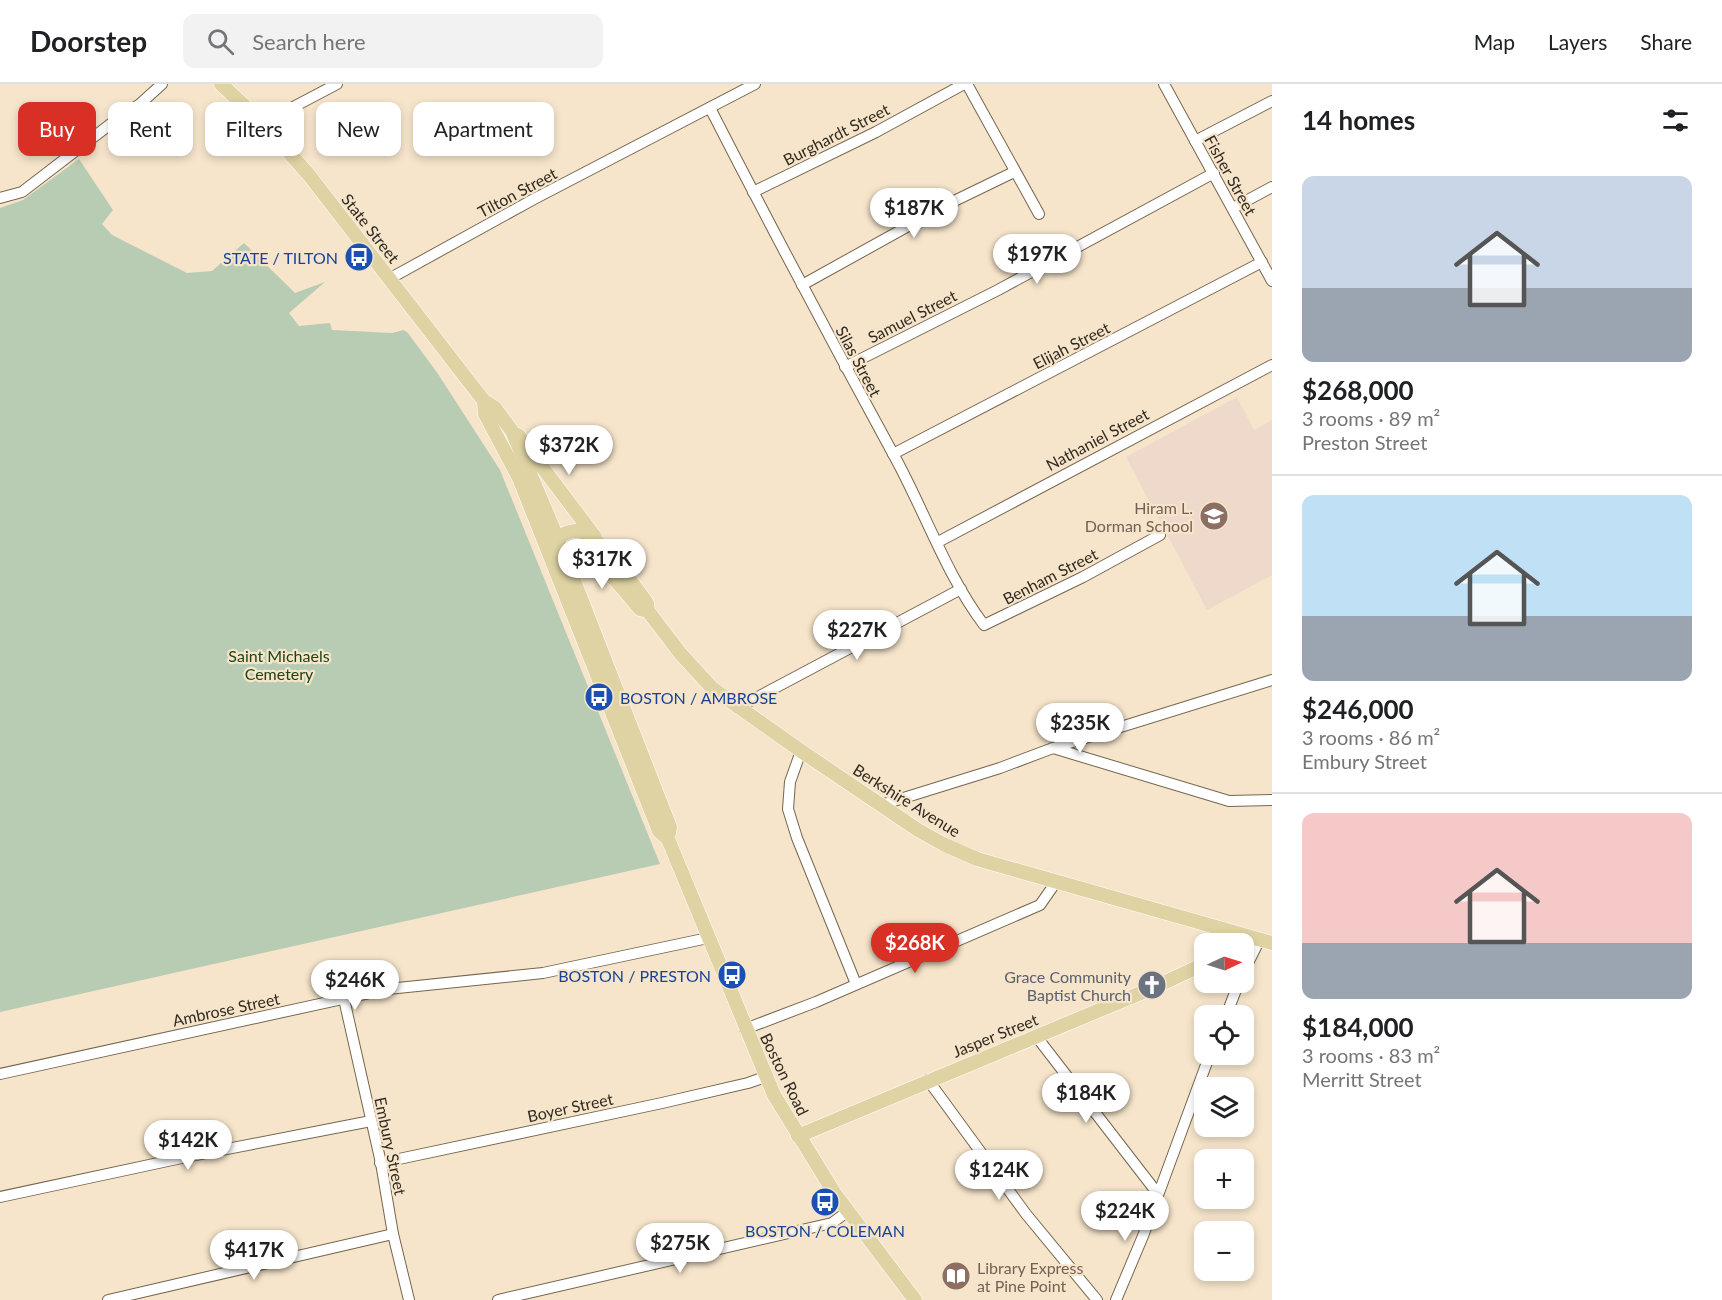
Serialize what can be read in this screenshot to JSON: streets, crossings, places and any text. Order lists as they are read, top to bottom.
{
  "streets": {
    "main road": [
      "State Street",
      "Berkshire Avenue",
      "Jasper Street",
      "Boston Road"
    ],
    "street": [
      "Burghardt Street",
      "Fisher Street",
      "Tilton Street",
      "Samuel Street",
      "Elijah Street",
      "Silas Street",
      "Nathaniel Street",
      "Benham Street",
      "Ambrose Street",
      "Boyer Street",
      "Embury Street"
    ]
  },
  "crossings": [
    ["Burghardt Street", "Silas Street"],
    ["Fisher Street", "Samuel Street"],
    ["Fisher Street", "Elijah Street"],
    ["Tilton Street", "State Street"],
    ["Tilton Street", "Silas Street"],
    ["State Street", "Berkshire Avenue"],
    ["State Street", "Boston Road"],
    ["Samuel Street", "Silas Street"],
    ["Elijah Street", "Silas Street"],
    ["Silas Street", "Nathaniel Street"],
    ["Silas Street", "Benham Street"],
    ["Berkshire Avenue", "Boston Road"],
    ["Ambrose Street", "Boston Road"],
    ["Ambrose Street", "Embury Street"],
    ["Jasper Street", "Boston Road"],
    ["Boston Road", "Boyer Street"],
    ["Boyer Street", "Embury Street"]
  ],
  "parks": ["Saint Michaels Cemetery"],
  "places": {
    "bus stop": [
      "STATE / TILTON",
      "BOSTON / AMBROSE",
      "BOSTON / PRESTON",
      "BOSTON / COLEMAN"
    ],
    "school or university": ["Hiram L. Dorman School"],
    "church": ["Grace Community Baptist Church"],
    "library": ["Library Express at Pine Point"]
  },
  "north": "right",
  "page": {
    "header": "Doorstep",
    "search": "Search here",
    "nav": ["Map", "Layers", "Share"],
    "heading": "14 homes",
    "chip": [
      "Buy",
      "Rent",
      "Filters",
      "New",
      "Apartment"
    ],
    "list": [
      {
        "name": "$268,000",
        "note": "3 rooms · 89 m² · Preston Street"
      },
      {
        "name": "$246,000",
        "note": "3 rooms · 86 m² · Embury Street"
      },
      {
        "name": "$184,000",
        "note": "3 rooms · 83 m² · Merritt Street"
      }
    ],
    "price": [
      "$187K",
      "$197K",
      "$372K",
      "$317K",
      "$227K",
      "$235K",
      "$268K",
      "$246K",
      "$184K",
      "$142K",
      "$124K",
      "$224K",
      "$275K",
      "$417K"
    ],
    "map_buttons": ["+", "−"]
  }
}
